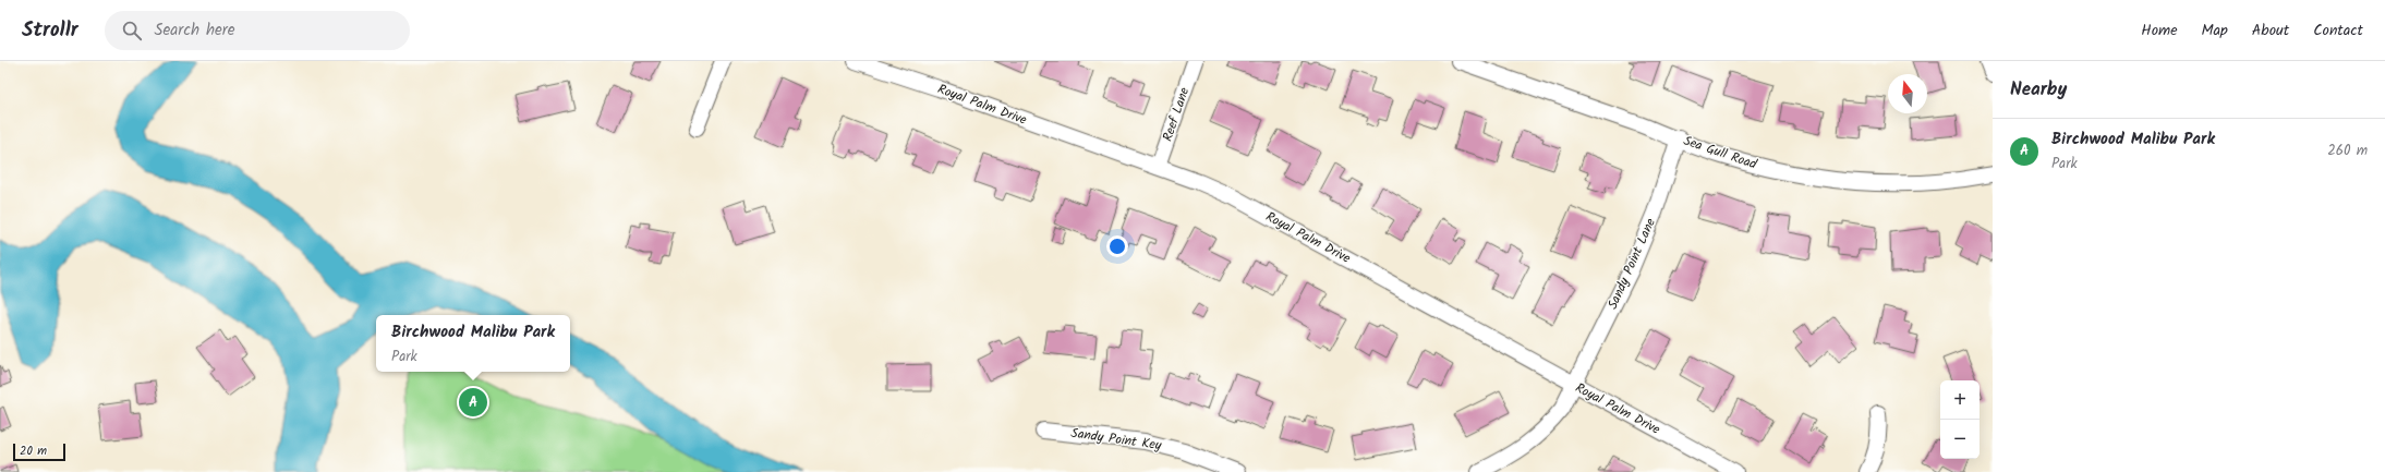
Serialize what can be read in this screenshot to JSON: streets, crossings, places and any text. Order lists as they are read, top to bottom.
{
  "streets": {
    "street": [
      "Royal Palm Drive",
      "Reef Lane",
      "Sea Gull Road",
      "Sandy Point Lane",
      "Sandy Point Key"
    ]
  },
  "crossings": [
    ["Royal Palm Drive", "Reef Lane"],
    ["Royal Palm Drive", "Sandy Point Lane"],
    ["Sea Gull Road", "Sandy Point Lane"]
  ],
  "scale_bar": "20 m",
  "north": "top",
  "page": {
    "header": "Strollr",
    "search": "Search here",
    "nav": [
      "Home",
      "Map",
      "About",
      "Contact"
    ],
    "heading": "Nearby",
    "list": [
      {
        "mark": "A",
        "name": "Birchwood Malibu Park",
        "note": "Park",
        "value": "260 m"
      }
    ],
    "popup": ["Birchwood Malibu Park", "Park"],
    "map_buttons": ["+", "−"],
    "pins": "A",
    "scale": "20 m"
  }
}
